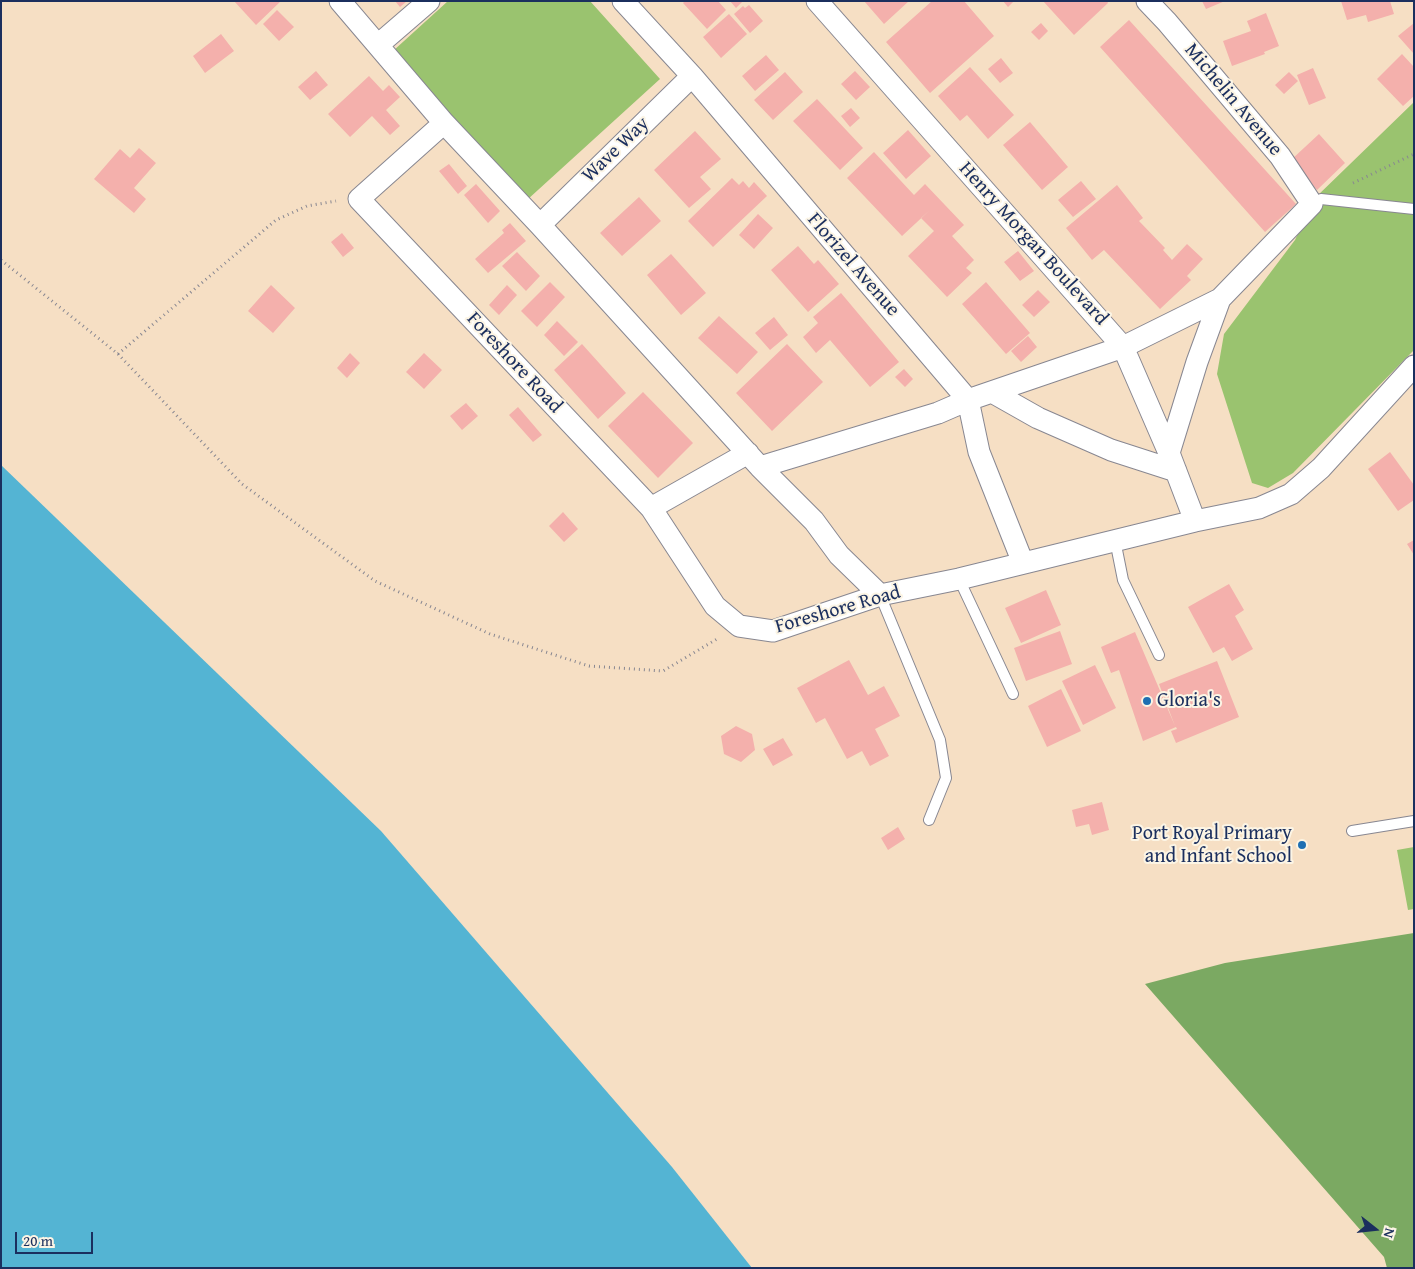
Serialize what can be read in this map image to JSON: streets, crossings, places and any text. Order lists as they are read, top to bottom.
{
  "streets": {
    "street": [
      "Michelin Avenue",
      "Wave Way",
      "Henry Morgan Boulevard",
      "Florizel Avenue",
      "Foreshore Road"
    ]
  },
  "crossings": [
    ["Wave Way", "Florizel Avenue"],
    ["Henry Morgan Boulevard", "Foreshore Road"],
    ["Florizel Avenue", "Foreshore Road"]
  ],
  "places": ["Gloria's", "Port Royal Primary and Infant School"],
  "scale_bar": "20 m",
  "north": "right"
}
